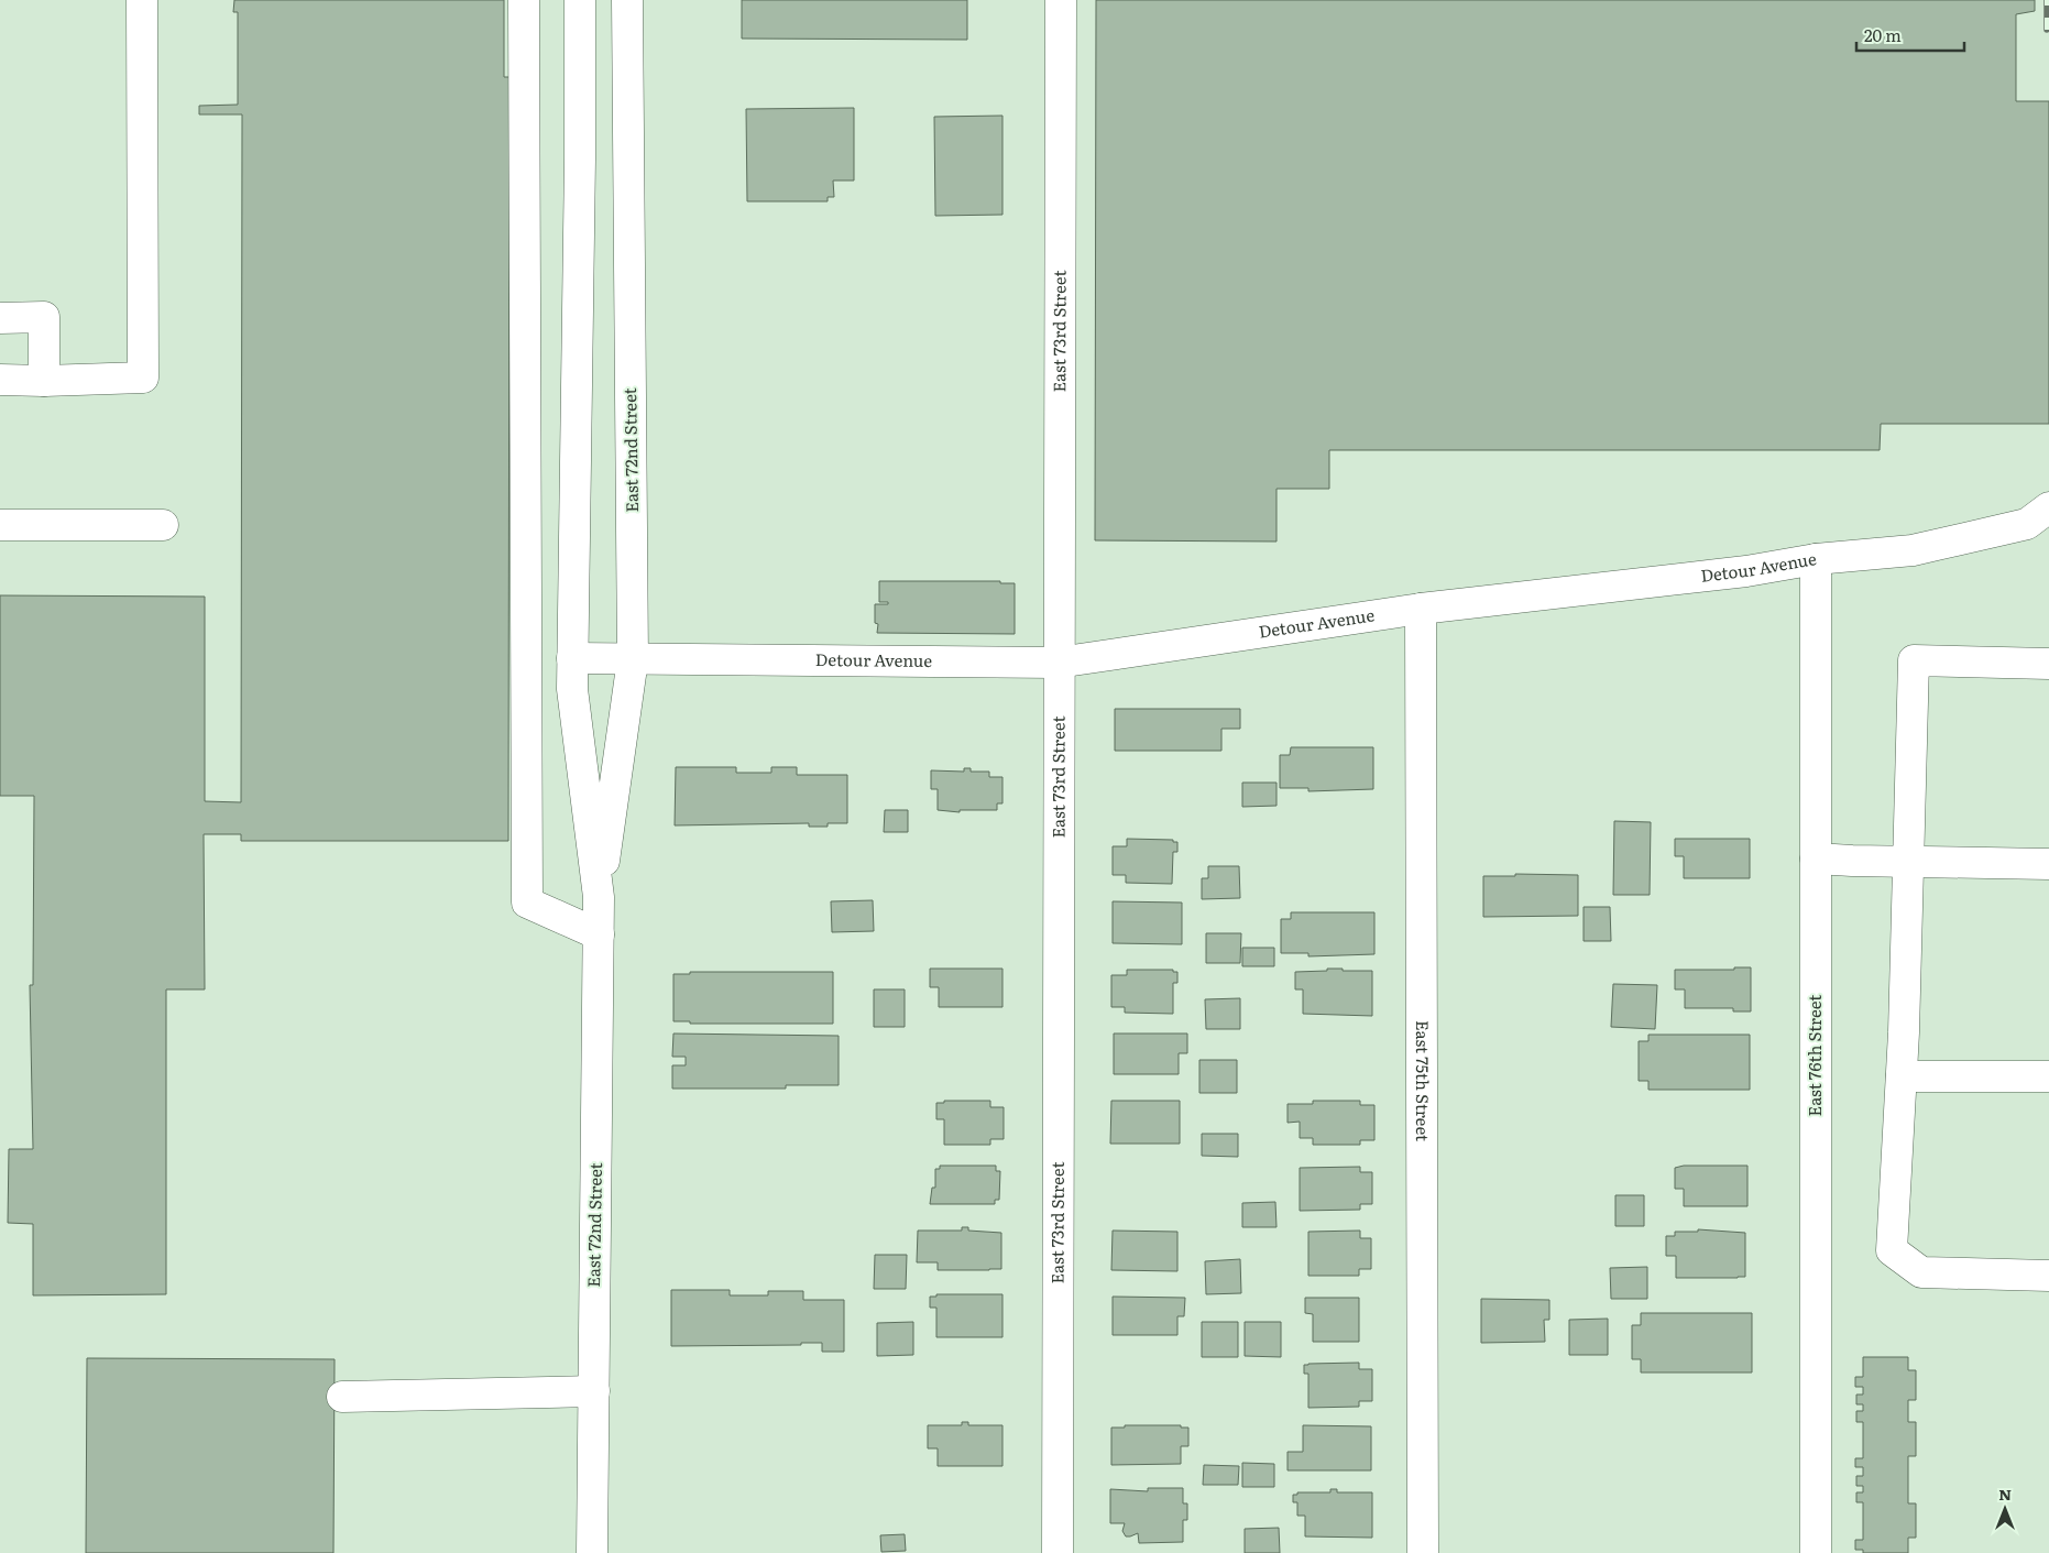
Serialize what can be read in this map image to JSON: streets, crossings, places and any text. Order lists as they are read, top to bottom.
{
  "streets": {
    "street": [
      "East 73rd Street",
      "East 72nd Street",
      "Detour Avenue",
      "East 76th Street",
      "East 75th Street"
    ]
  },
  "crossings": [
    ["East 73rd Street", "Detour Avenue"],
    ["East 72nd Street", "Detour Avenue"],
    ["Detour Avenue", "East 76th Street"],
    ["Detour Avenue", "East 75th Street"]
  ],
  "scale_bar": "20 m",
  "north": "top"
}
